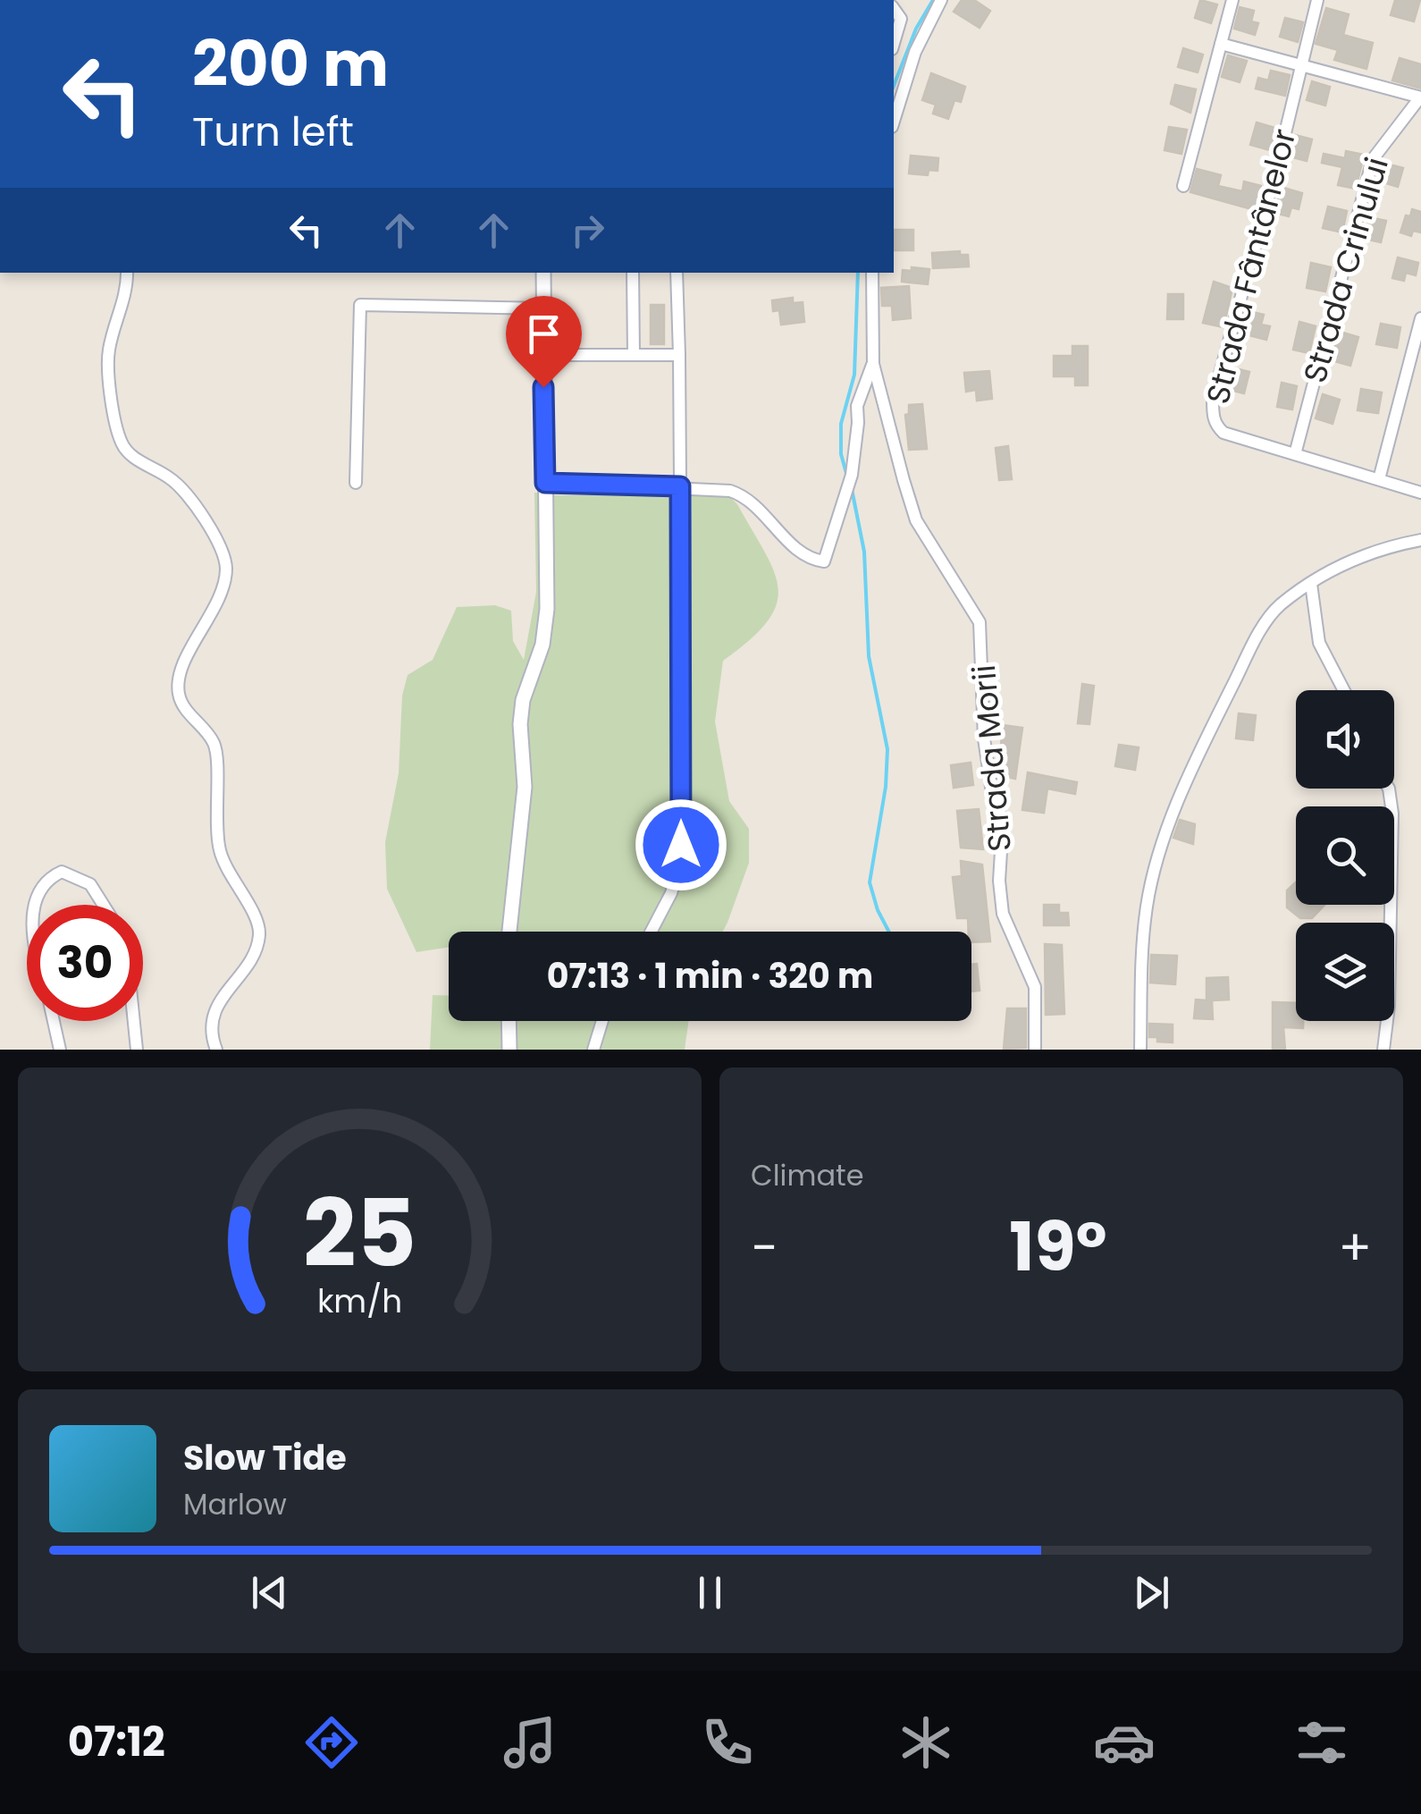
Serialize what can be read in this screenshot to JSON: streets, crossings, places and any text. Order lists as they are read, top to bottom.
{
  "streets": {
    "street": ["Strada Fântânelor", "Strada Crinului", "Strada Morii"]
  },
  "crossings": [
    ["Strada Fântânelor", "Strada Crinului"]
  ],
  "page": {
    "turn": ["200 m", "Turn left"],
    "limit": "30",
    "trip": "07:13 · 1 min · 320 m",
    "tile": "Climate",
    "heat": ["−", "19°", "+"],
    "song": ["Slow Tide", "Marlow"],
    "tabs": "07:12",
    "gauge": ["25", "km/h"]
  }
}
